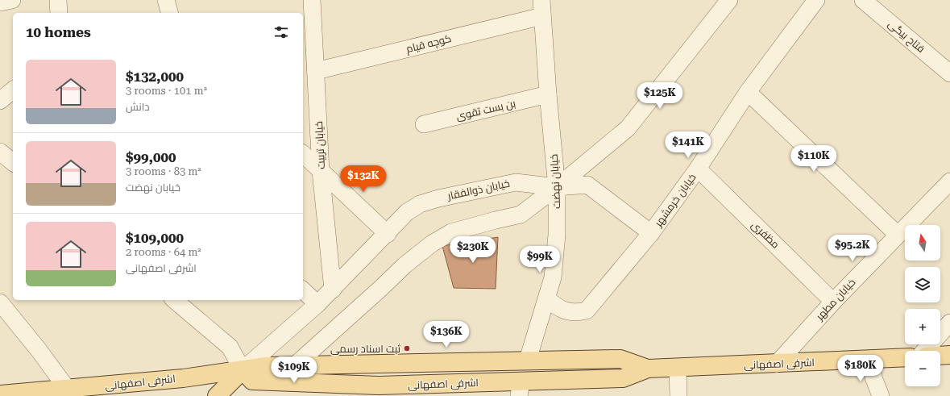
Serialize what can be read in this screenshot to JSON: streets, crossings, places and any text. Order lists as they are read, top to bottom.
{
  "streets": {
    "main road": ["اشرفی اصفهانی"],
    "street": [
      "فتاح بیگی",
      "کوچه قیام",
      "بن بست تقوی",
      "خیابان تربیت",
      "خیابان نهضت",
      "خیابان ذوالفقار",
      "خیابان خرمشهر",
      "مظفری",
      "خیابان مطهر"
    ]
  },
  "crossings": [
    ["کوچه قیام", "خیابان تربیت"],
    ["کوچه قیام", "خیابان نهضت"],
    ["بن بست تقوی", "خیابان نهضت"],
    ["خیابان تربیت", "خیابان ذوالفقار"],
    ["خیابان نهضت", "خیابان ذوالفقار"],
    ["خیابان نهضت", "خیابان خرمشهر"],
    ["خیابان نهضت", "اشرفی اصفهانی"],
    ["خیابان ذوالفقار", "خیابان خرمشهر"],
    ["خیابان ذوالفقار", "اشرفی اصفهانی"],
    ["خیابان خرمشهر", "مظفری"],
    ["مظفری", "خیابان مطهر"],
    ["خیابان مطهر", "اشرفی اصفهانی"]
  ],
  "places": ["ثبت اسناد رسمی"],
  "north": "top",
  "page": {
    "heading": "10 homes",
    "list": [
      {
        "name": "$132,000",
        "note": "3 rooms · 101 m² · دانش"
      },
      {
        "name": "$99,000",
        "note": "3 rooms · 83 m² · خیابان نهضت"
      },
      {
        "name": "$109,000",
        "note": "2 rooms · 64 m² · اشرفی اصفهانی"
      }
    ],
    "price": [
      "$125K",
      "$141K",
      "$110K",
      "$132K",
      "$95.2K",
      "$230K",
      "$99K",
      "$136K",
      "$180K",
      "$109K"
    ],
    "map_buttons": ["+", "−"]
  }
}
